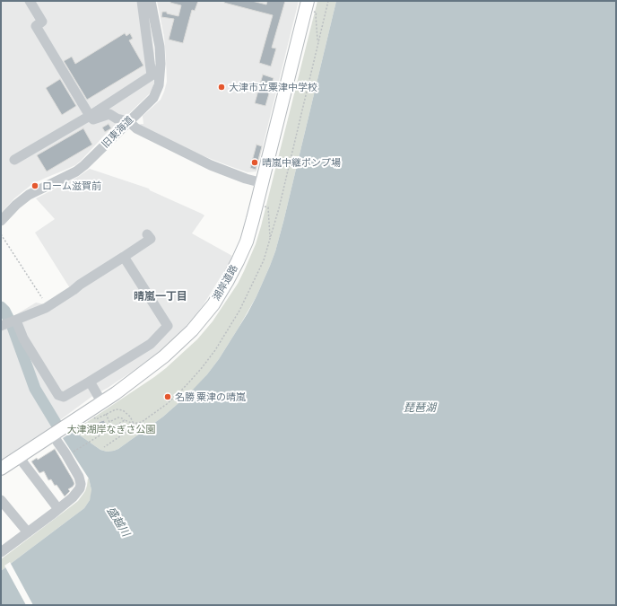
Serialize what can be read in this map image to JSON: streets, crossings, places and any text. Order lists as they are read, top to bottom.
{
  "streets": {
    "main road": ["湖岸道路"],
    "street": ["旧東海道"]
  },
  "districts": ["晴嵐一丁目"],
  "water": ["琵琶湖", "盛越川"],
  "parks": ["大津湖岸なぎさ公園"],
  "places": [
    "大津市立粟津中学校",
    "晴嵐中継ポンプ場",
    "ローム滋賀前",
    "名勝 粟津の晴嵐"
  ]
}
